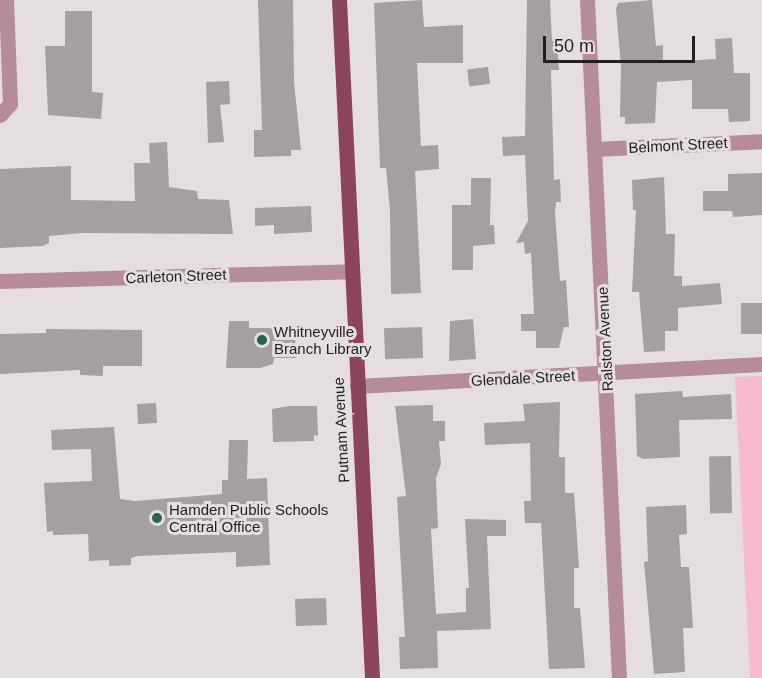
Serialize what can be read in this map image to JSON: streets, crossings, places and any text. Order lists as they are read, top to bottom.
{
  "streets": {
    "main road": ["Putnam Avenue"],
    "street": [
      "Belmont Street",
      "Carleton Street",
      "Ralston Avenue",
      "Glendale Street"
    ]
  },
  "crossings": [
    ["Belmont Street", "Ralston Avenue"],
    ["Carleton Street", "Putnam Avenue"],
    ["Ralston Avenue", "Glendale Street"],
    ["Glendale Street", "Putnam Avenue"]
  ],
  "places": ["Whitneyville Branch Library", "Hamden Public Schools Central Office"],
  "scale_bar": "50 m"
}
